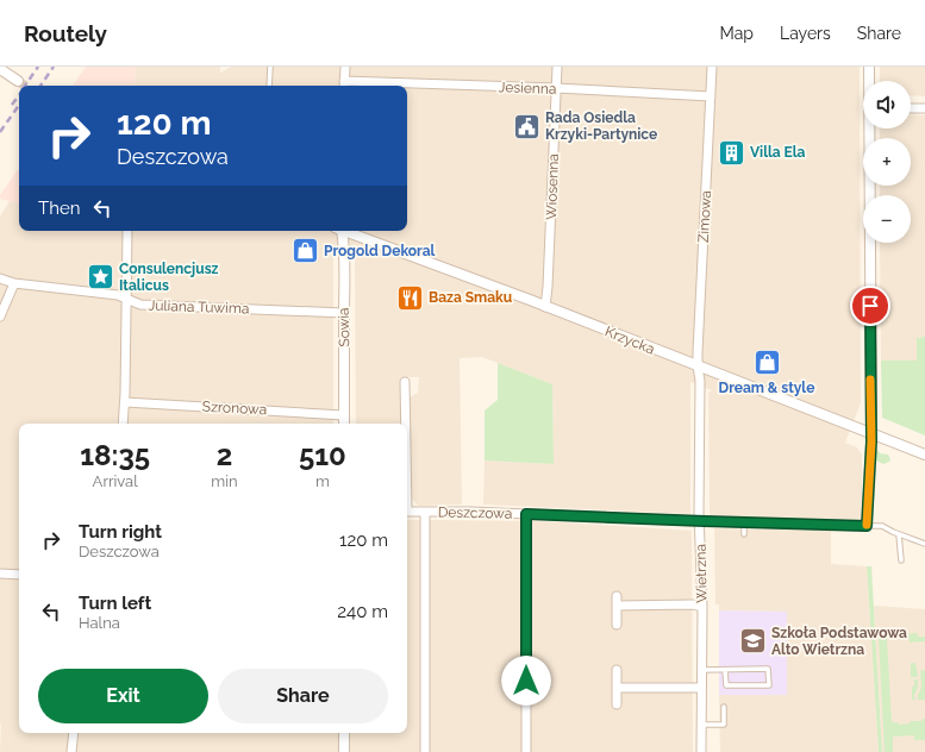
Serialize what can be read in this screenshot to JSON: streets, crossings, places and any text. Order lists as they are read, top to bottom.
{
  "streets": {
    "street": [
      "Jesienna",
      "Wiosenna",
      "Zimowa",
      "Juliana Tuwima",
      "Sowia",
      "Krzycka",
      "Szronowa",
      "Deszczowa",
      "Wietrzna"
    ]
  },
  "crossings": [
    ["Jesienna", "Wiosenna"],
    ["Jesienna", "Zimowa"],
    ["Wiosenna", "Krzycka"],
    ["Zimowa", "Krzycka"],
    ["Zimowa", "Wietrzna"],
    ["Juliana Tuwima", "Sowia"],
    ["Sowia", "Szronowa"],
    ["Krzycka", "Wietrzna"],
    ["Deszczowa", "Wietrzna"]
  ],
  "places": {
    "public building": ["Rada Osiedla Krzyki-Partynice"],
    "building": ["Villa Ela"],
    "shop": ["Progold Dekoral", "Dream & style"],
    "place": ["Consulencjusz Italicus"],
    "restaurant": ["Baza Smaku"],
    "school or university": ["Szkoła Podstawowa Alto Wietrzna"]
  },
  "page": {
    "header": "Routely",
    "nav": ["Map", "Layers", "Share"],
    "map_buttons": ["+", "−"],
    "turn": ["120 m", "Deszczowa"],
    "then": "Then",
    "eta": [
      "18:35",
      "Arrival",
      "2",
      "min",
      "510",
      "m"
    ],
    "list": [
      {
        "name": "Turn right",
        "note": "Deszczowa",
        "value": "120 m"
      },
      {
        "name": "Turn left",
        "note": "Halna",
        "value": "240 m"
      }
    ],
    "buttons": ["Exit", "Share"]
  }
}
